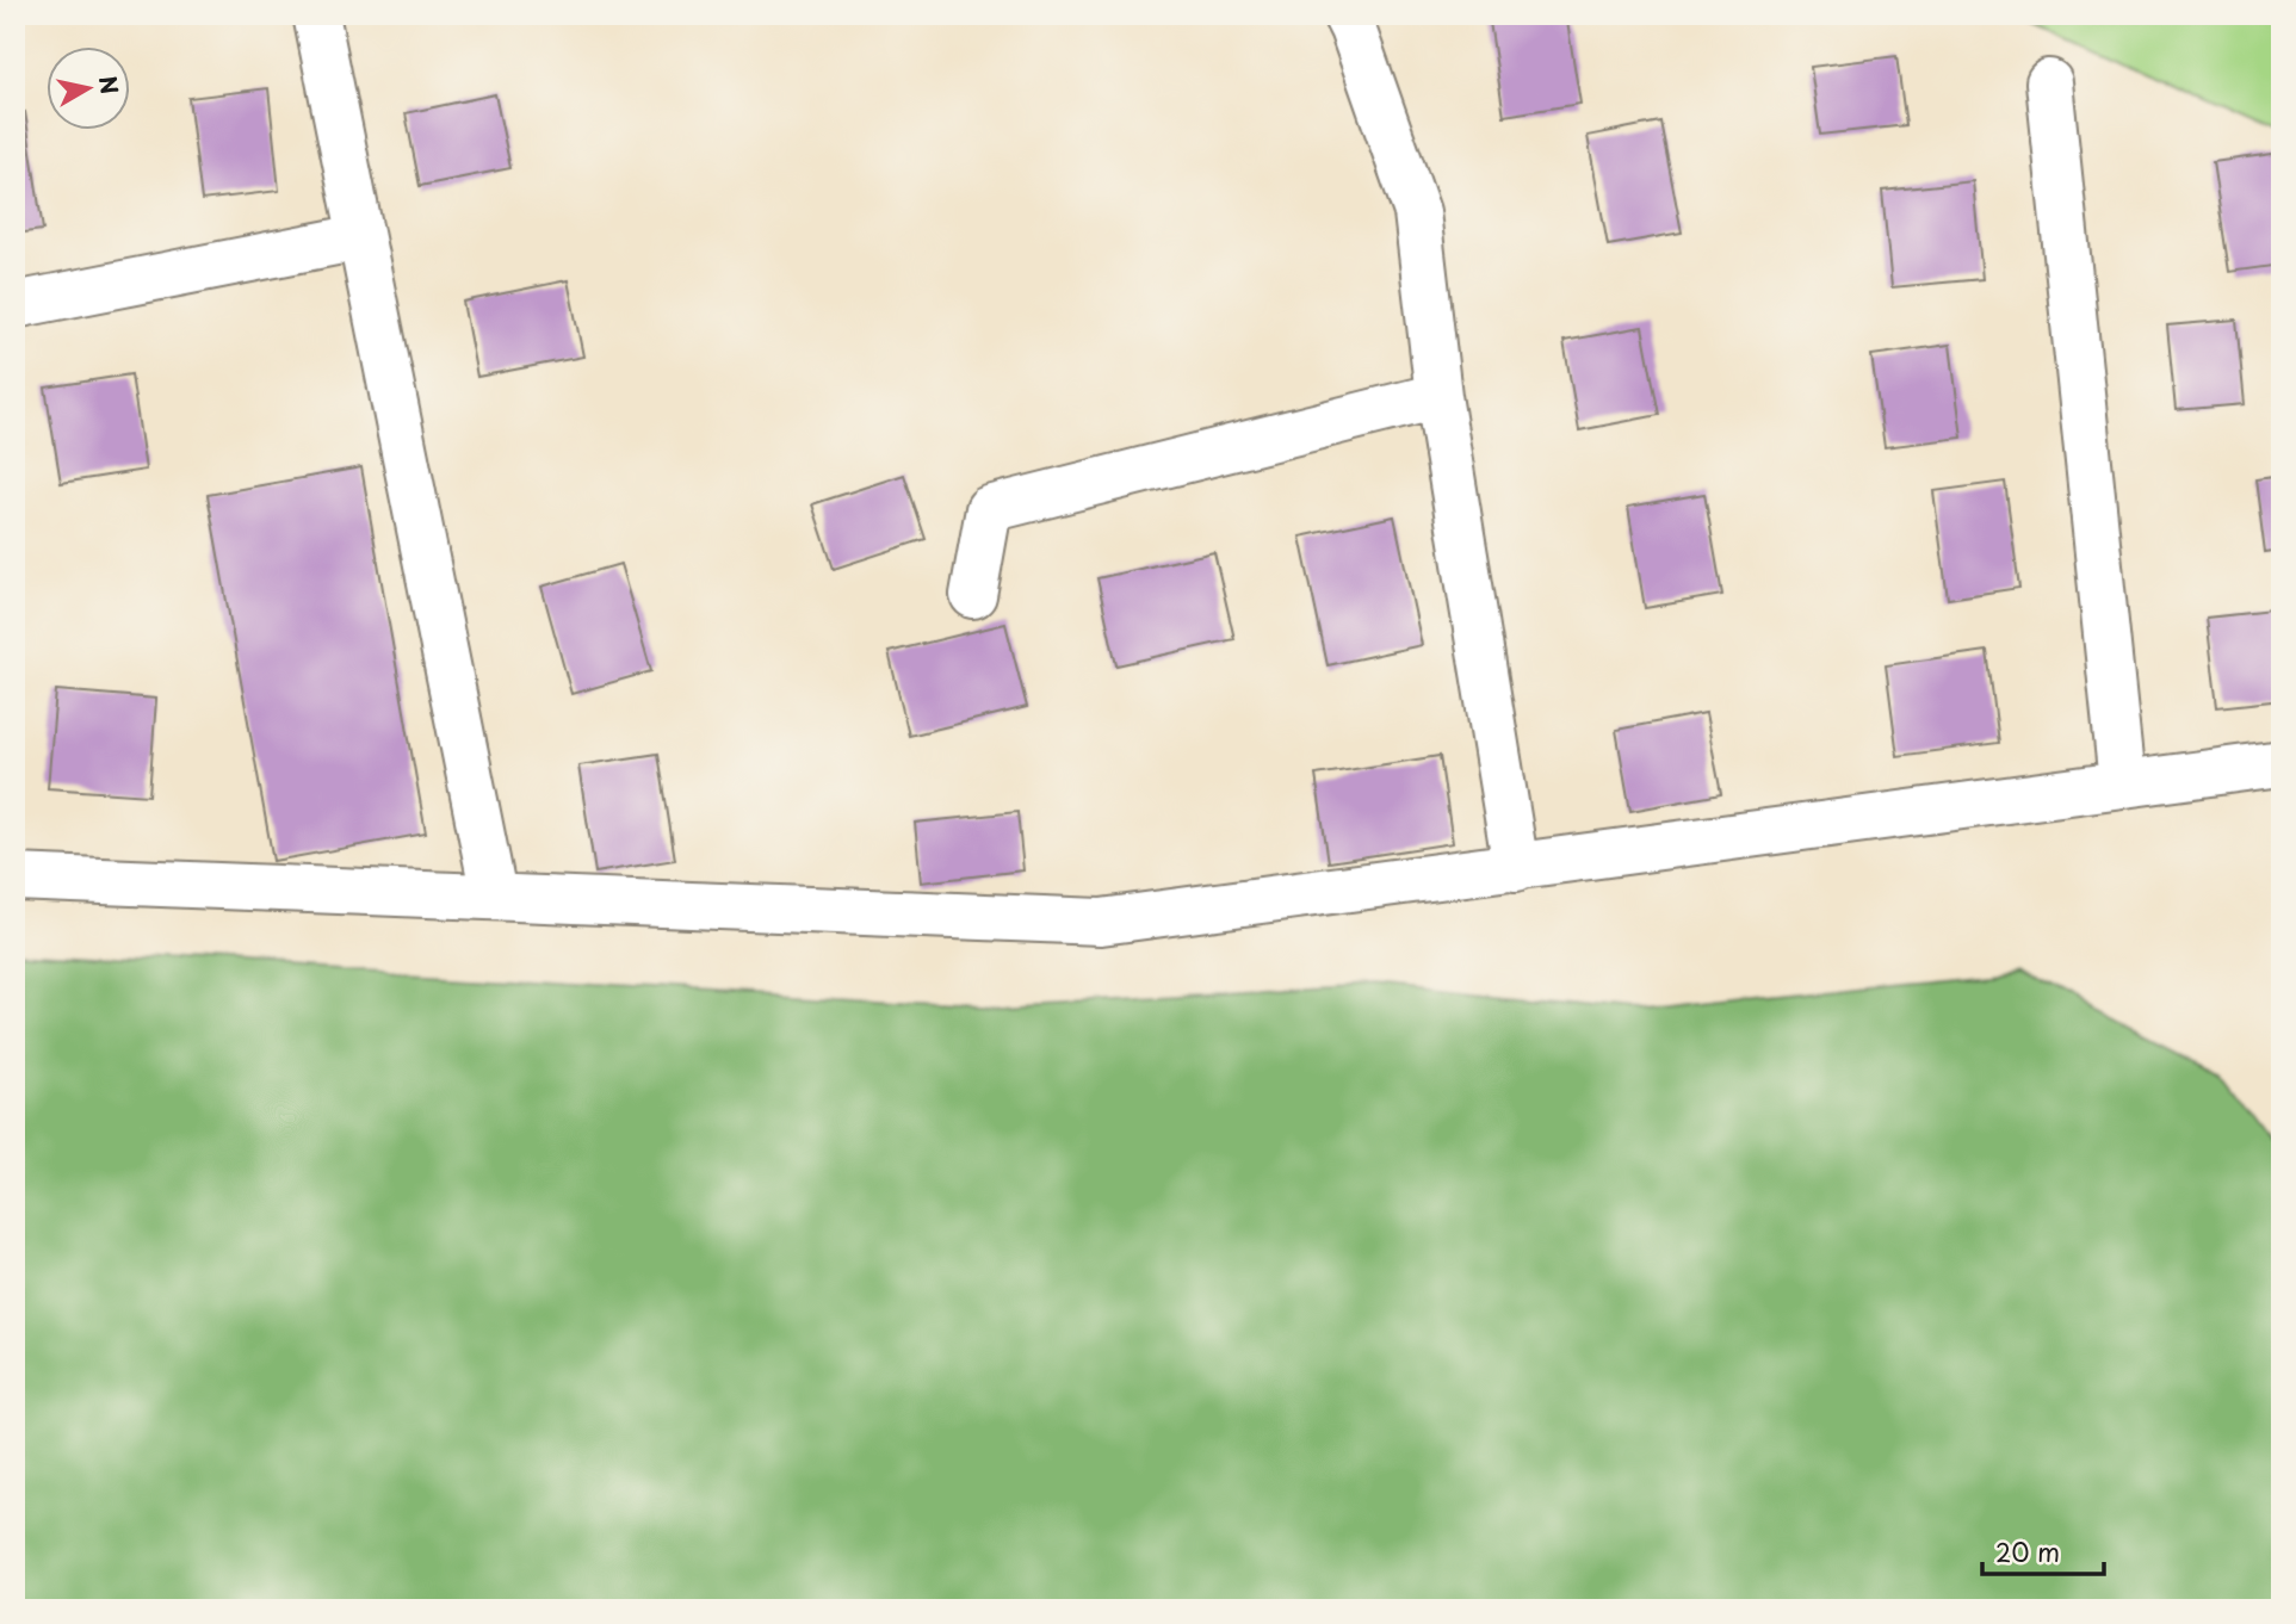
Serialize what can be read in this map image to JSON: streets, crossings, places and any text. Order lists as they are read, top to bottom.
{
  "scale_bar": "20 m",
  "north": "right"
}
